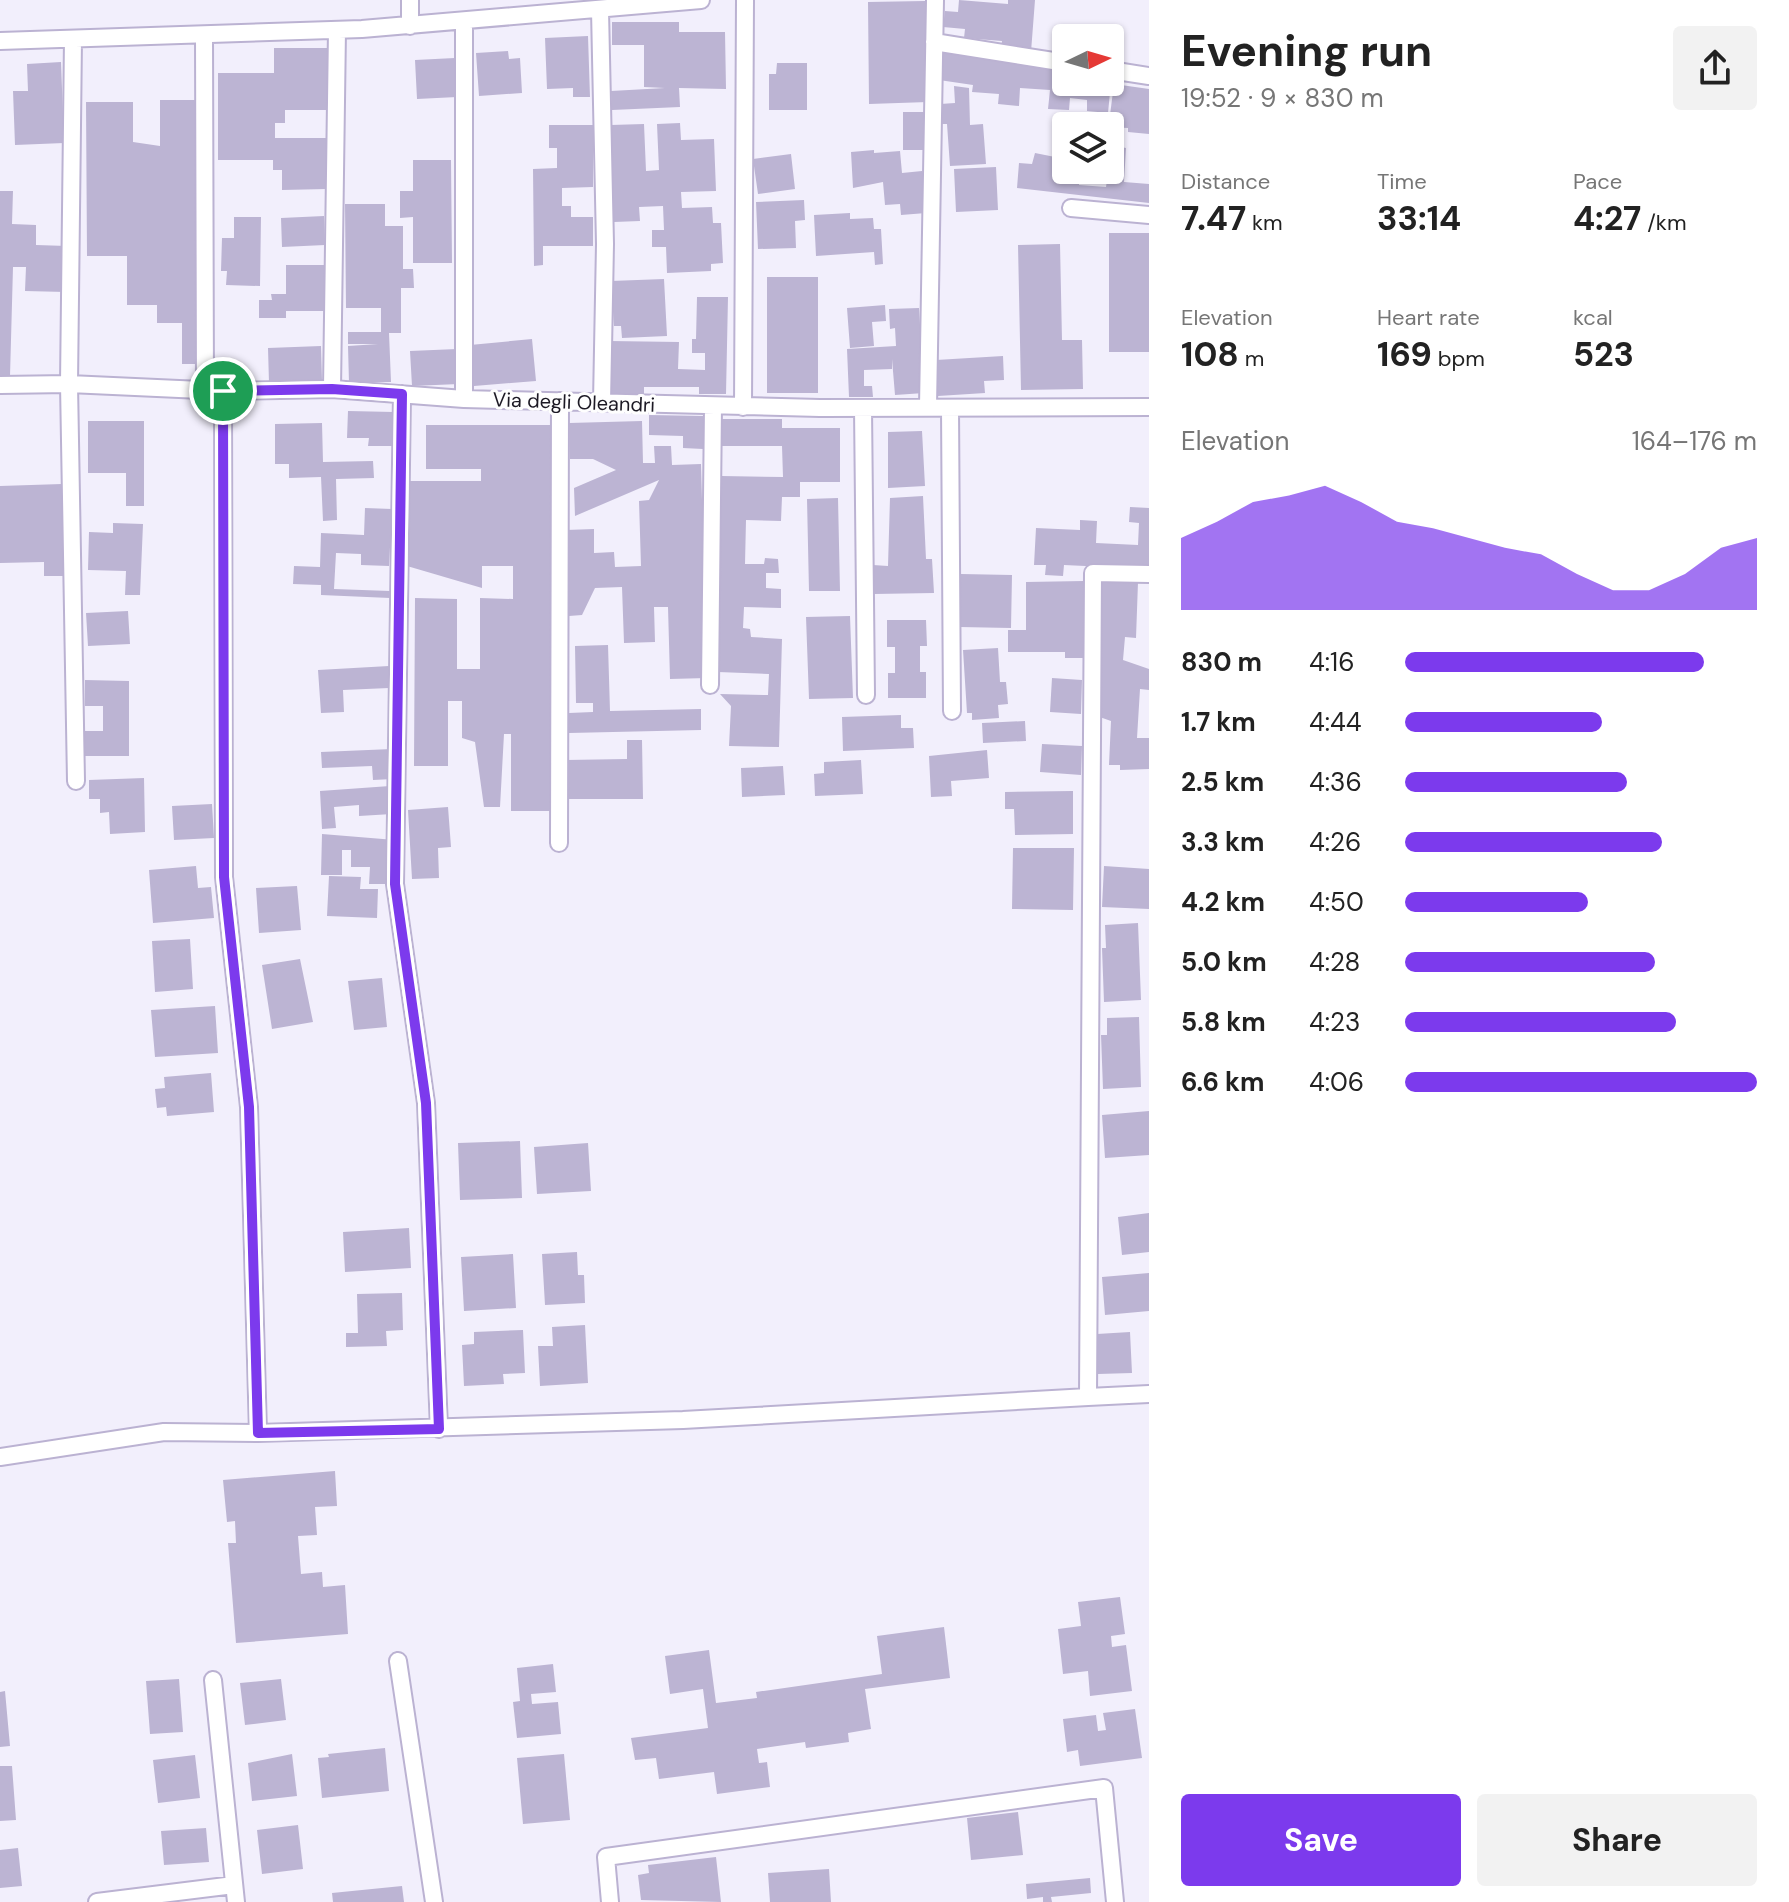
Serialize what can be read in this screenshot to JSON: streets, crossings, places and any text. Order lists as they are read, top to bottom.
{
  "streets": {
    "street": ["Via degli Oleandri"]
  },
  "north": "right",
  "page": {
    "heading": ["Evening run", "19:52 · 9 × 830 m"],
    "stats": [
      ["Distance", "7.47 km"],
      ["Time", "33:14"],
      ["Pace", "4:27 /km"],
      ["Elevation", "108 m"],
      ["Heart rate", "169 bpm"],
      ["kcal", "523"]
    ],
    "chart": ["Elevation", "164–176 m"],
    "list": [
      {
        "name": "830 m",
        "note": "4:16"
      },
      {
        "name": "1.7 km",
        "note": "4:44"
      },
      {
        "name": "2.5 km",
        "note": "4:36"
      },
      {
        "name": "3.3 km",
        "note": "4:26"
      },
      {
        "name": "4.2 km",
        "note": "4:50"
      },
      {
        "name": "5.0 km",
        "note": "4:28"
      },
      {
        "name": "5.8 km",
        "note": "4:23"
      },
      {
        "name": "6.6 km",
        "note": "4:06"
      }
    ],
    "buttons": ["Save", "Share"]
  }
}
